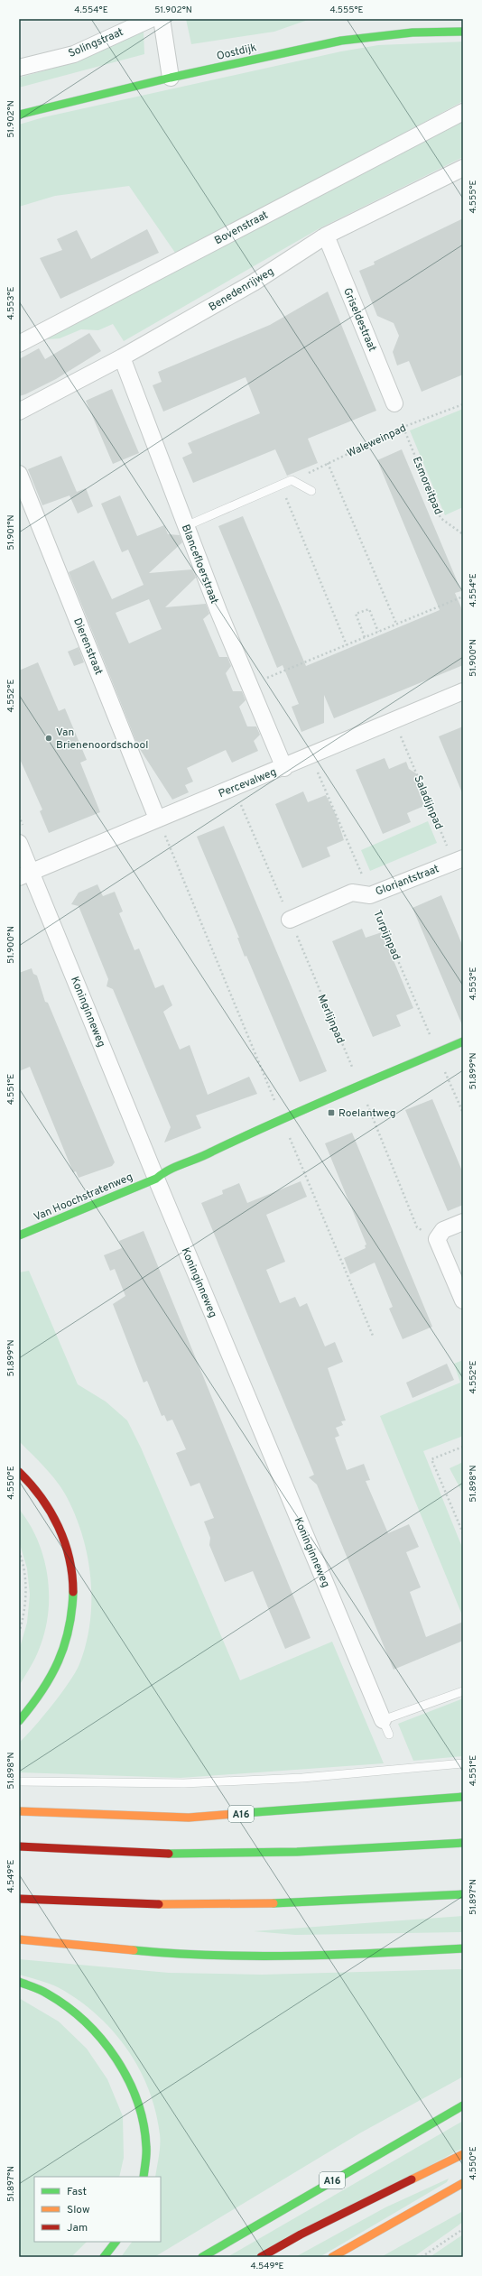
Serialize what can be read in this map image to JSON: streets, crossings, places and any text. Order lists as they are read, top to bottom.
{
  "streets": {
    "main road": ["Oostdijk", "Van Hoochstratenweg", "A16"],
    "street": [
      "Solingstraat",
      "Bovenstraat",
      "Benedenrijweg",
      "Griseldestraat",
      "Blancefloerstraat",
      "Dierenstraat",
      "Percevalweg",
      "Gloriantstraat",
      "Koninginneweg"
    ],
    "path": [
      "Waleweinpad",
      "Esmoreitpad",
      "Saladijnpad",
      "Turpijnpad",
      "Merlijnpad"
    ]
  },
  "crossings": [
    ["Benedenrijweg", "Griseldestraat"],
    ["Benedenrijweg", "Blancefloerstraat"],
    ["Waleweinpad", "Esmoreitpad"],
    ["Blancefloerstraat", "Percevalweg"],
    ["Dierenstraat", "Percevalweg"],
    ["Percevalweg", "Saladijnpad"],
    ["Percevalweg", "Turpijnpad"],
    ["Percevalweg", "Koninginneweg"],
    ["Percevalweg", "Merlijnpad"],
    ["Saladijnpad", "Gloriantstraat"],
    ["Gloriantstraat", "Turpijnpad"],
    ["Gloriantstraat", "Merlijnpad"],
    ["Koninginneweg", "Van Hoochstratenweg"]
  ],
  "places": {
    "other": ["Van Brienenoordschool"],
    "transit": ["Roelantweg"]
  },
  "legend": ["Fast", "Slow", "Jam"],
  "coordinates": [
    "4.554°E",
    "51.902°N",
    "4.555°E",
    "4.553°E",
    "51.901°N",
    "51.900°N",
    "4.552°E",
    "51.899°N",
    "4.551°E",
    "4.550°E",
    "51.898°N",
    "4.549°E",
    "51.897°N"
  ]
}
